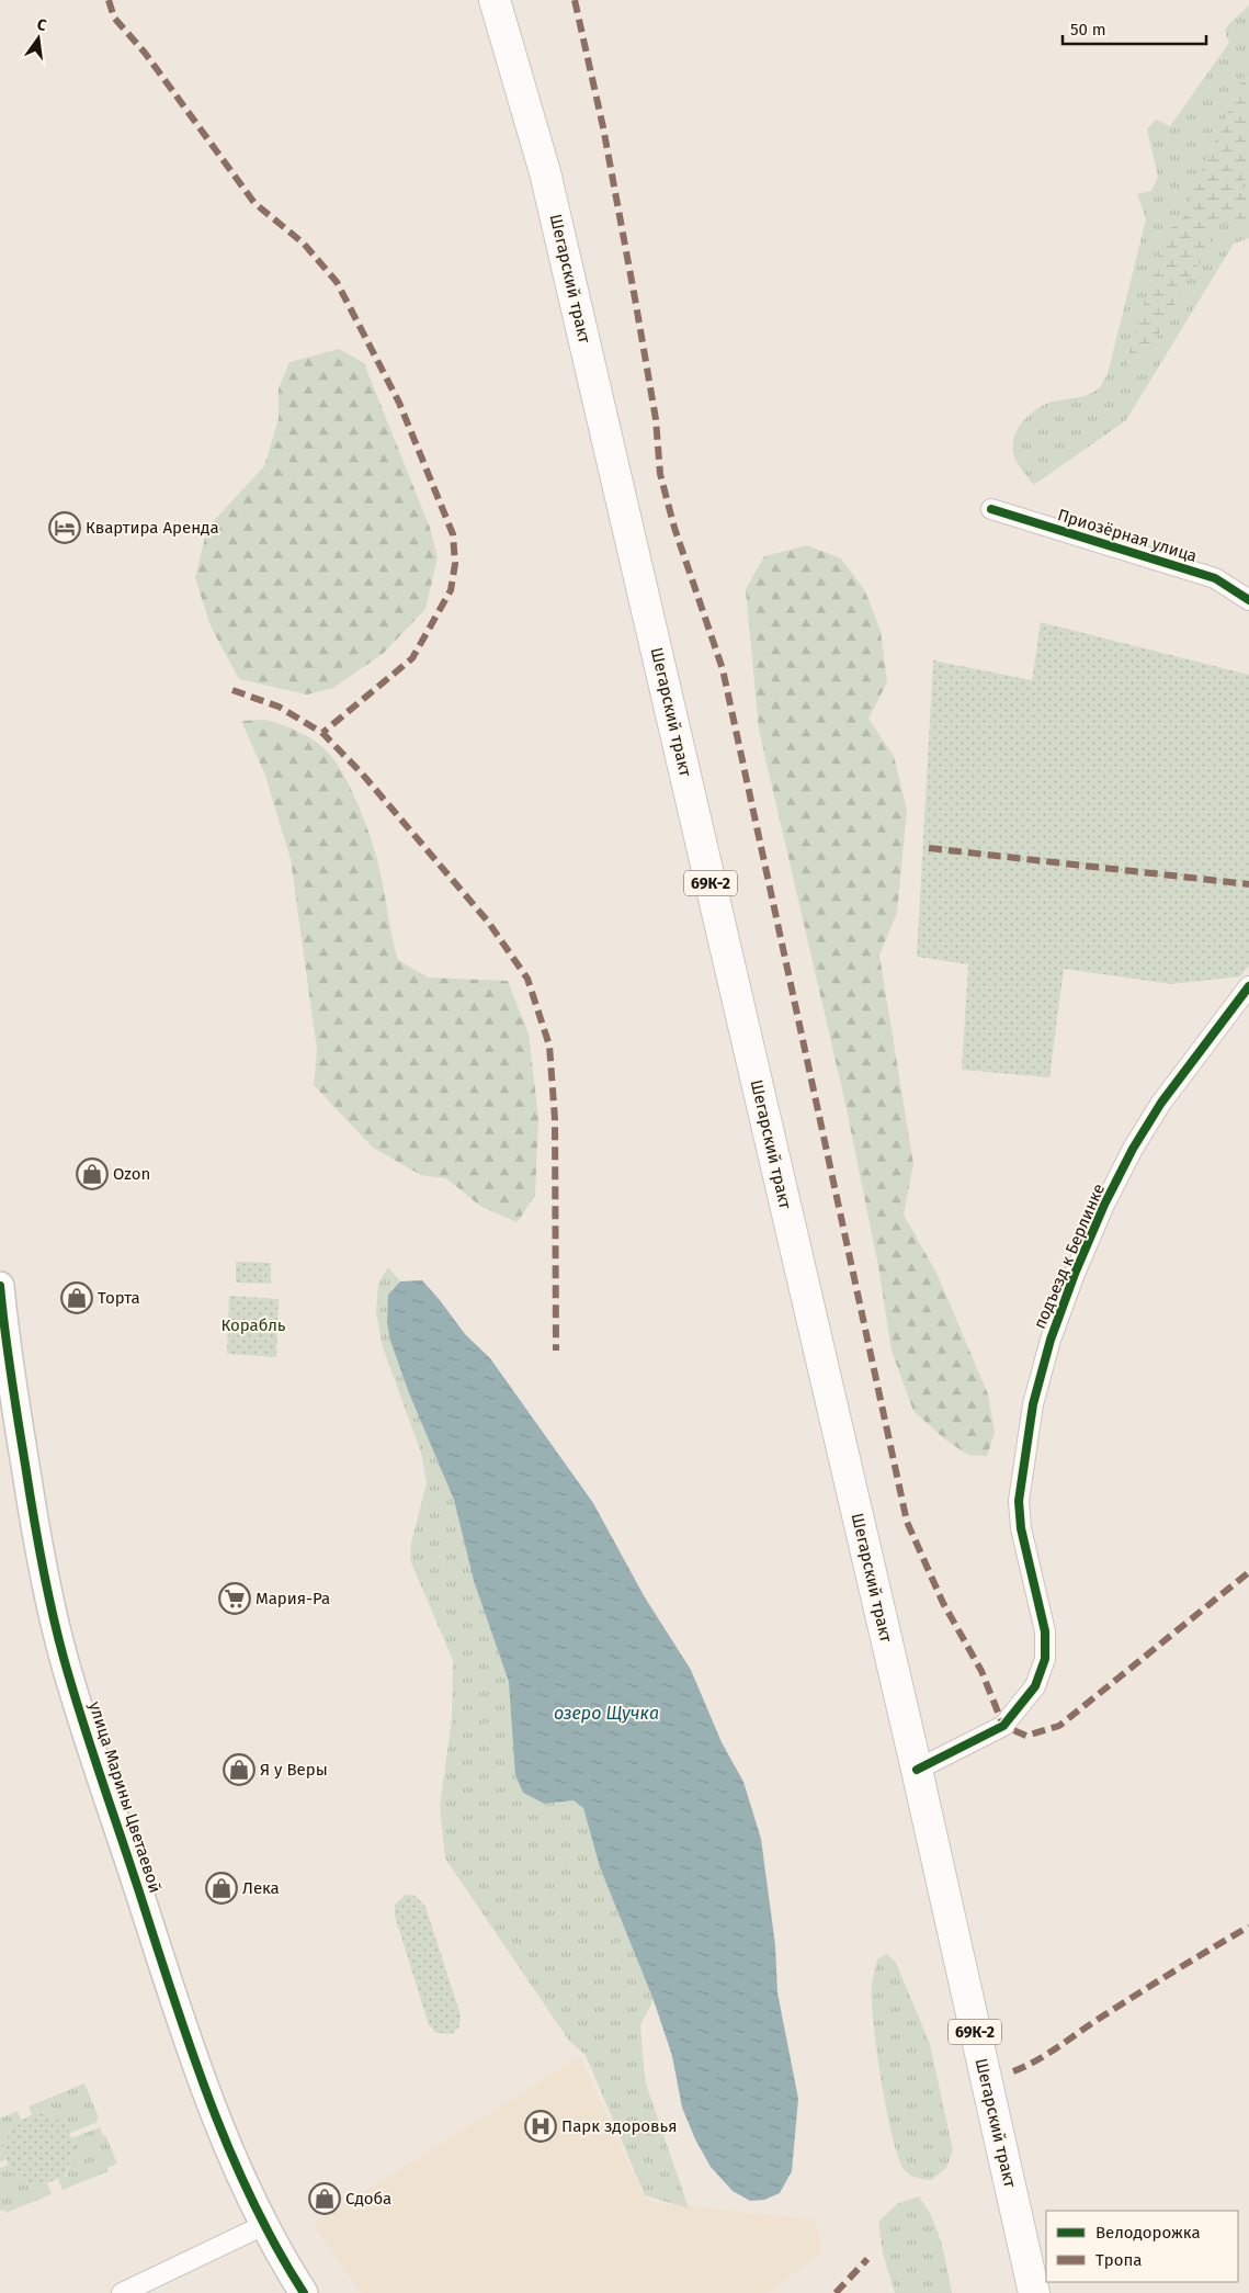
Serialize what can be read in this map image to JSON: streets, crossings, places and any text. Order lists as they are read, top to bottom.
{
  "streets": {
    "main road": ["Шегарский тракт", "69К-2"],
    "street": ["Приозёрная улица", "подъезд к Берлинке", "улица Марины Цветаевой"]
  },
  "crossings": [
    ["Шегарский тракт", "подъезд к Берлинке"]
  ],
  "water": ["озеро Щучка"],
  "parks": ["Корабль"],
  "places": {
    "hotel": ["Квартира Аренда"],
    "shop": [
      "Ozon",
      "Торта",
      "Я у Веры",
      "Лека",
      "Сдоба"
    ],
    "supermarket": ["Мария-Ра"],
    "hospital": ["Парк здоровья"]
  },
  "legend": ["Велодорожка", "Тропа"],
  "scale_bar": "50 m",
  "north": "top"
}
